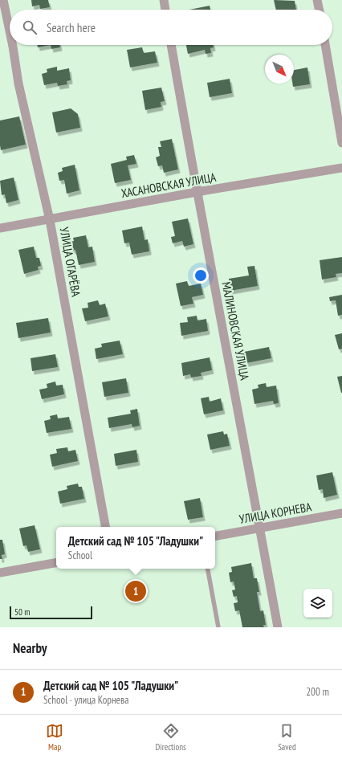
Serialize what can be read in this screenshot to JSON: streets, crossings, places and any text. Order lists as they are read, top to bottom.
{
  "streets": {
    "street": [
      "ХАСАНОВСКАЯ УЛИЦА",
      "УЛИЦА ОГАРЁВА",
      "МАЛИНОВСКАЯ УЛИЦА",
      "УЛИЦА КОРНЕВА"
    ]
  },
  "crossings": [
    ["ХАСАНОВСКАЯ УЛИЦА", "УЛИЦА ОГАРЁВА"],
    ["ХАСАНОВСКАЯ УЛИЦА", "МАЛИНОВСКАЯ УЛИЦА"],
    ["МАЛИНОВСКАЯ УЛИЦА", "УЛИЦА КОРНЕВА"]
  ],
  "scale_bar": "50 m",
  "north": "bottom right",
  "page": {
    "search": "Search here",
    "popup": ["Детский сад № 105 \"Ладушки\"", "School"],
    "pins": "1",
    "scale": "50 m",
    "heading": "Nearby",
    "list": [
      {
        "mark": "1",
        "name": "Детский сад № 105 \"Ладушки\"",
        "note": "School · улица Корнева",
        "value": "200 m"
      }
    ],
    "nav": ["Map", "Directions", "Saved"]
  }
}
